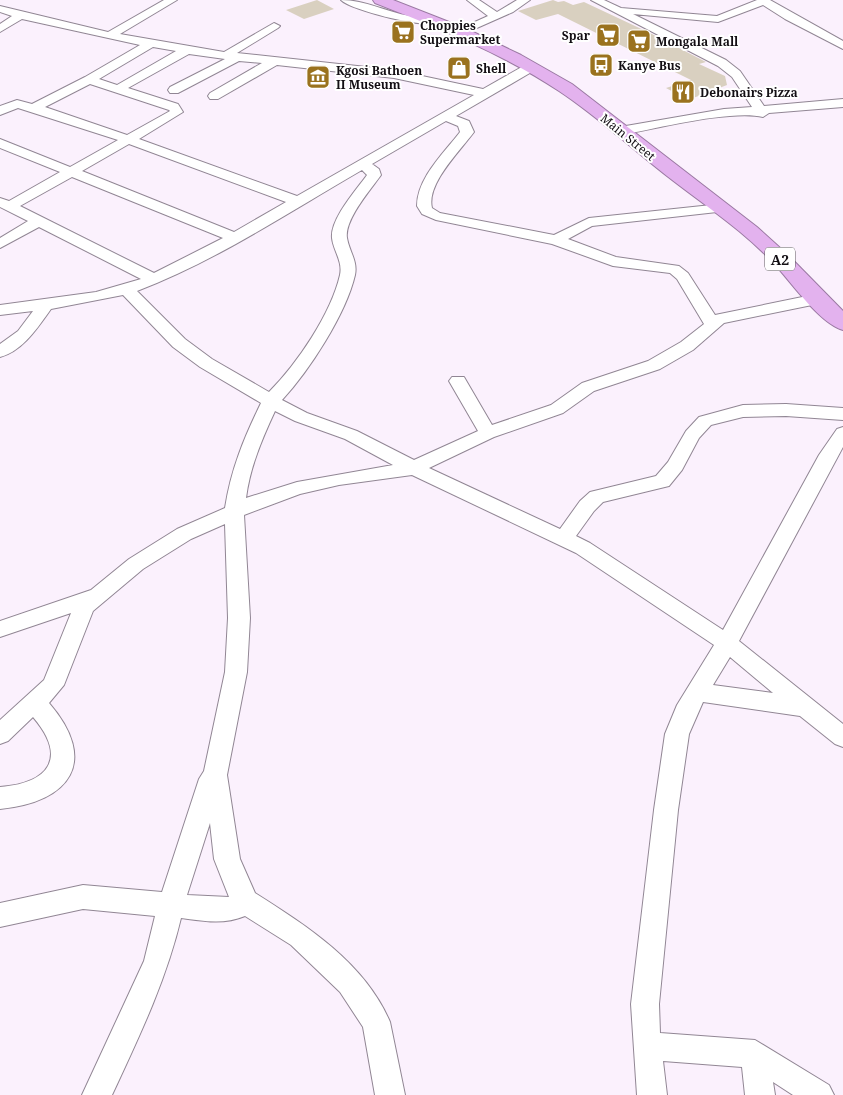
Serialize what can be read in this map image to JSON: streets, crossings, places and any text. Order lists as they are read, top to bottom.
{
  "streets": {
    "highway": ["Main Street", "A2"]
  },
  "places": {
    "supermarket": ["Choppies Supermarket", "Spar", "Mongala Mall"],
    "bus stop": ["Kanye Bus"],
    "shop": ["Shell"],
    "museum": ["Kgosi Bathoen II Museum"],
    "restaurant": ["Debonairs Pizza"]
  }
}
